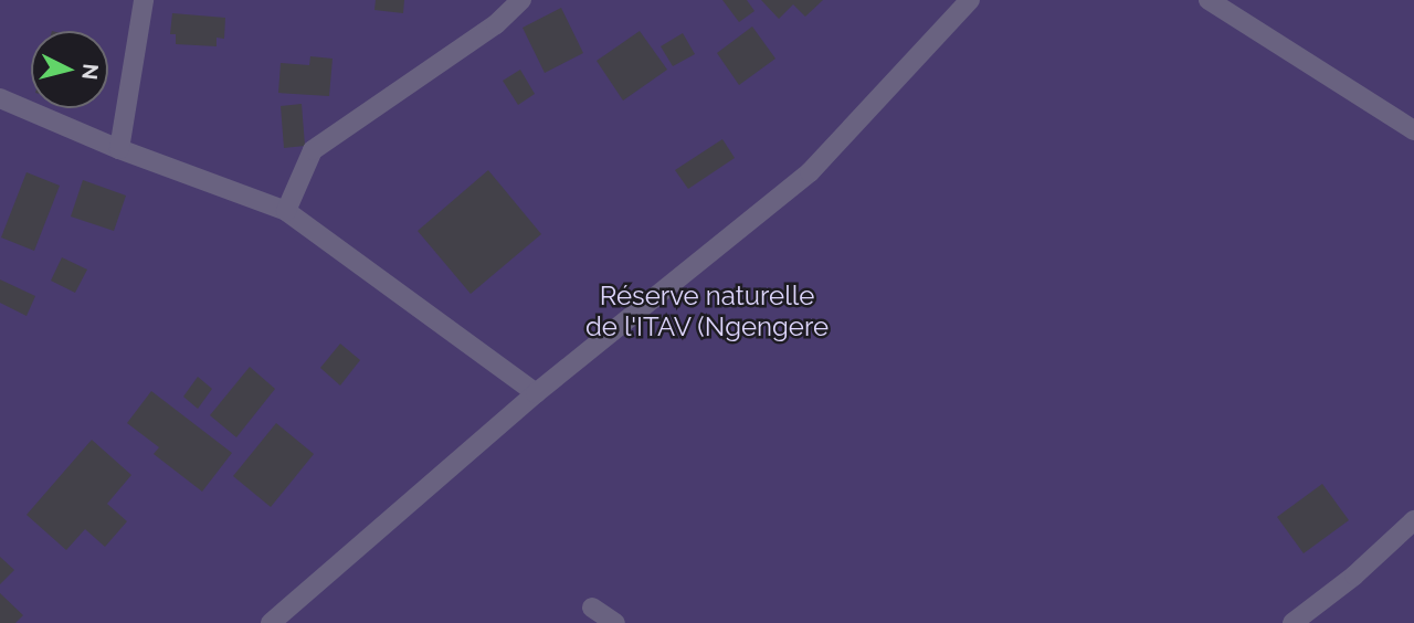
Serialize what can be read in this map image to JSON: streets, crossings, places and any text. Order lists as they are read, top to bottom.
{
  "parks": ["Réserve naturelle de l'ITAV (Ngengere"],
  "north": "right"
}
